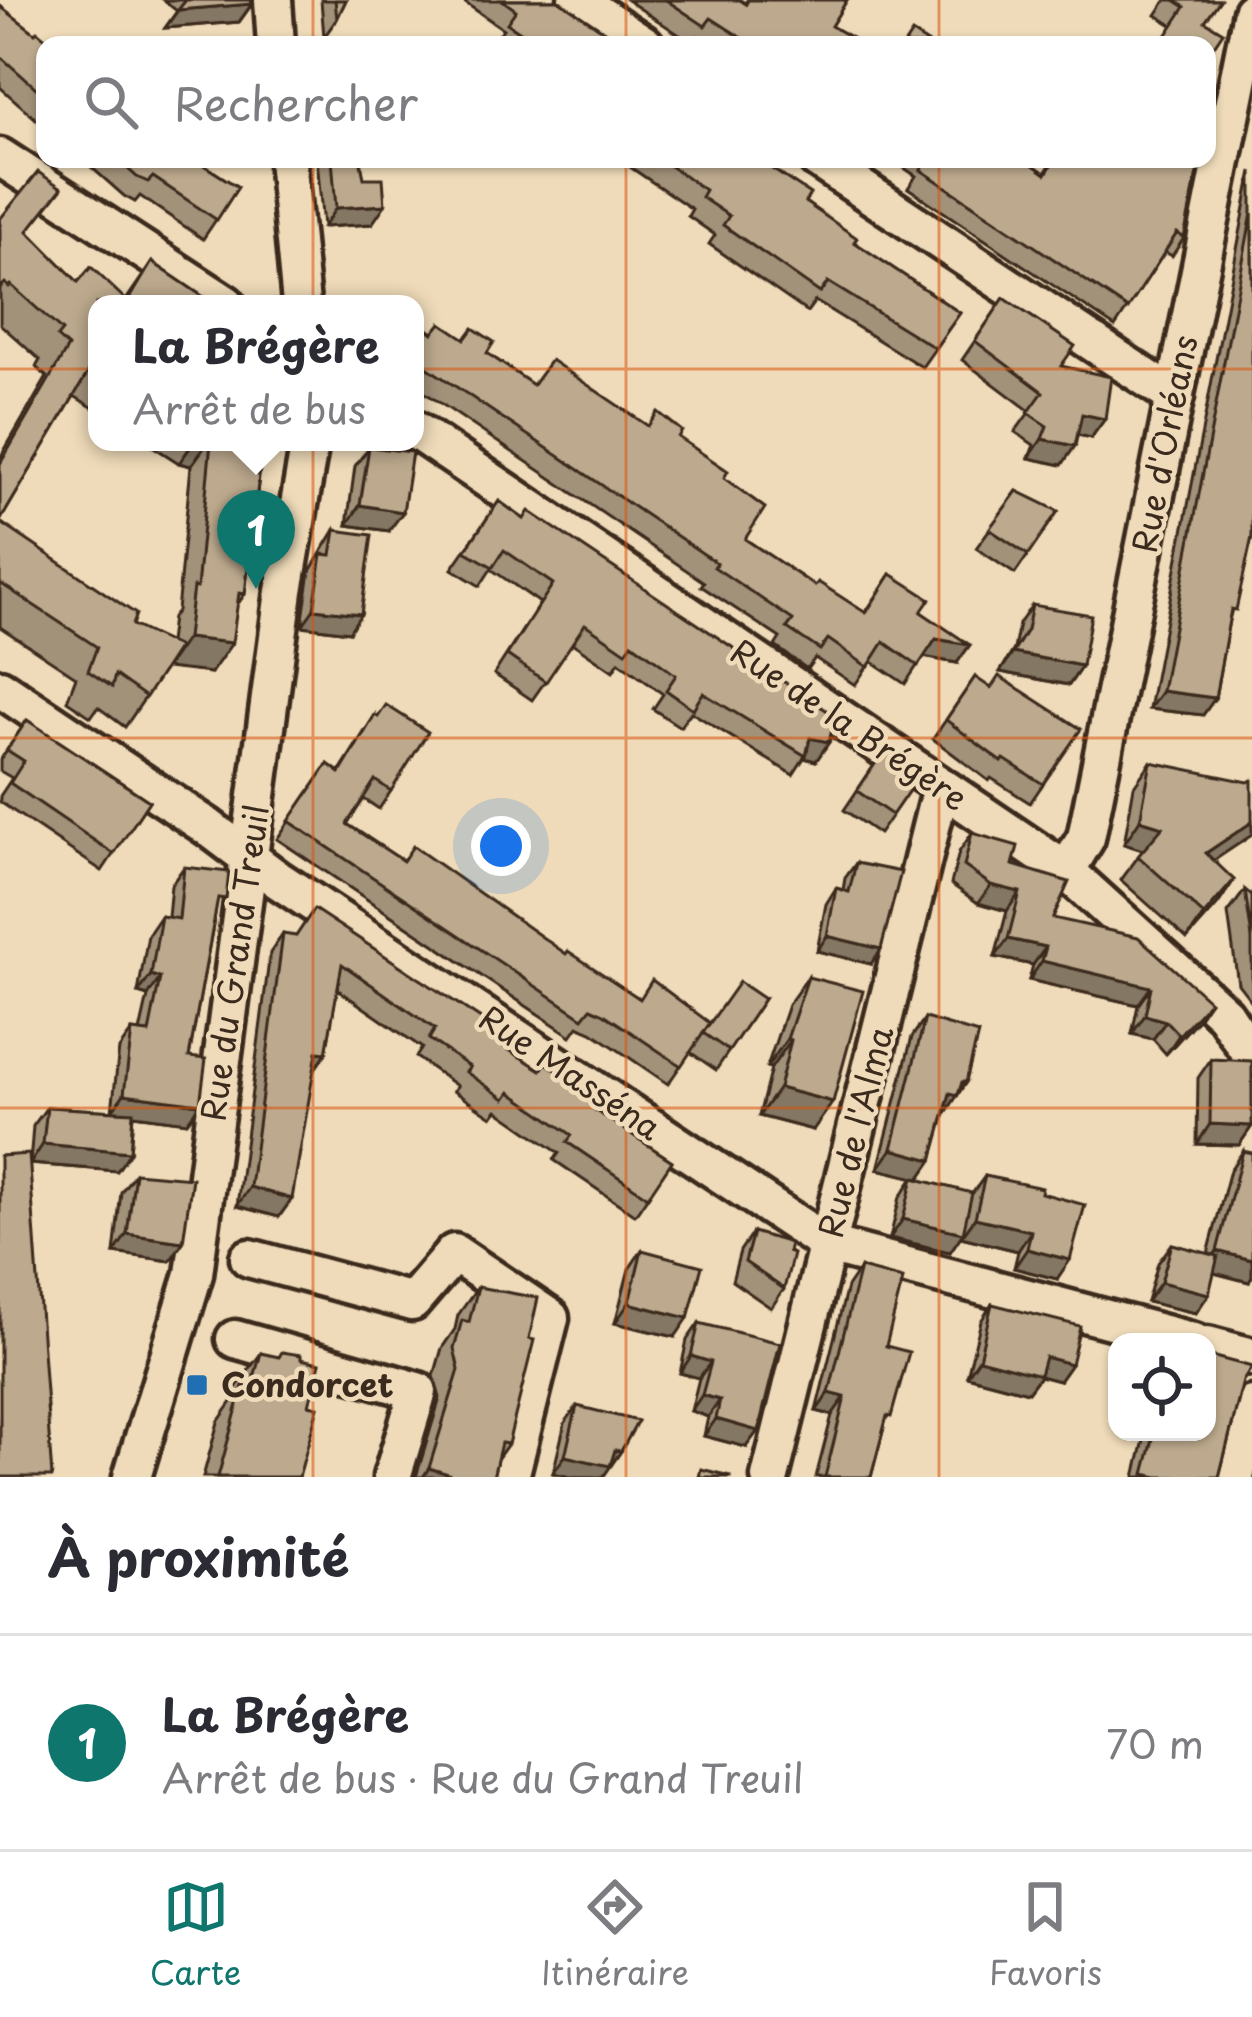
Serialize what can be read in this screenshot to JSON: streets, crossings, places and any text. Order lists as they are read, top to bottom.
{
  "streets": {
    "street": [
      "Rue d'Orléans",
      "Rue de la Brégère",
      "Rue du Grand Treuil",
      "Rue Masséna",
      "Rue de l'Alma"
    ]
  },
  "crossings": [
    ["Rue d'Orléans", "Rue de la Brégère"],
    ["Rue de la Brégère", "Rue de l'Alma"],
    ["Rue du Grand Treuil", "Rue Masséna"],
    ["Rue Masséna", "Rue de l'Alma"]
  ],
  "places": {
    "transit": ["Condorcet"]
  },
  "page": {
    "search": "Rechercher",
    "popup": ["La Brégère", "Arrêt de bus"],
    "pins": "1",
    "heading": "À proximité",
    "list": [
      {
        "mark": "1",
        "name": "La Brégère",
        "note": "Arrêt de bus · Rue du Grand Treuil",
        "value": "70 m"
      }
    ],
    "nav": ["Carte", "Itinéraire", "Favoris"]
  }
}
